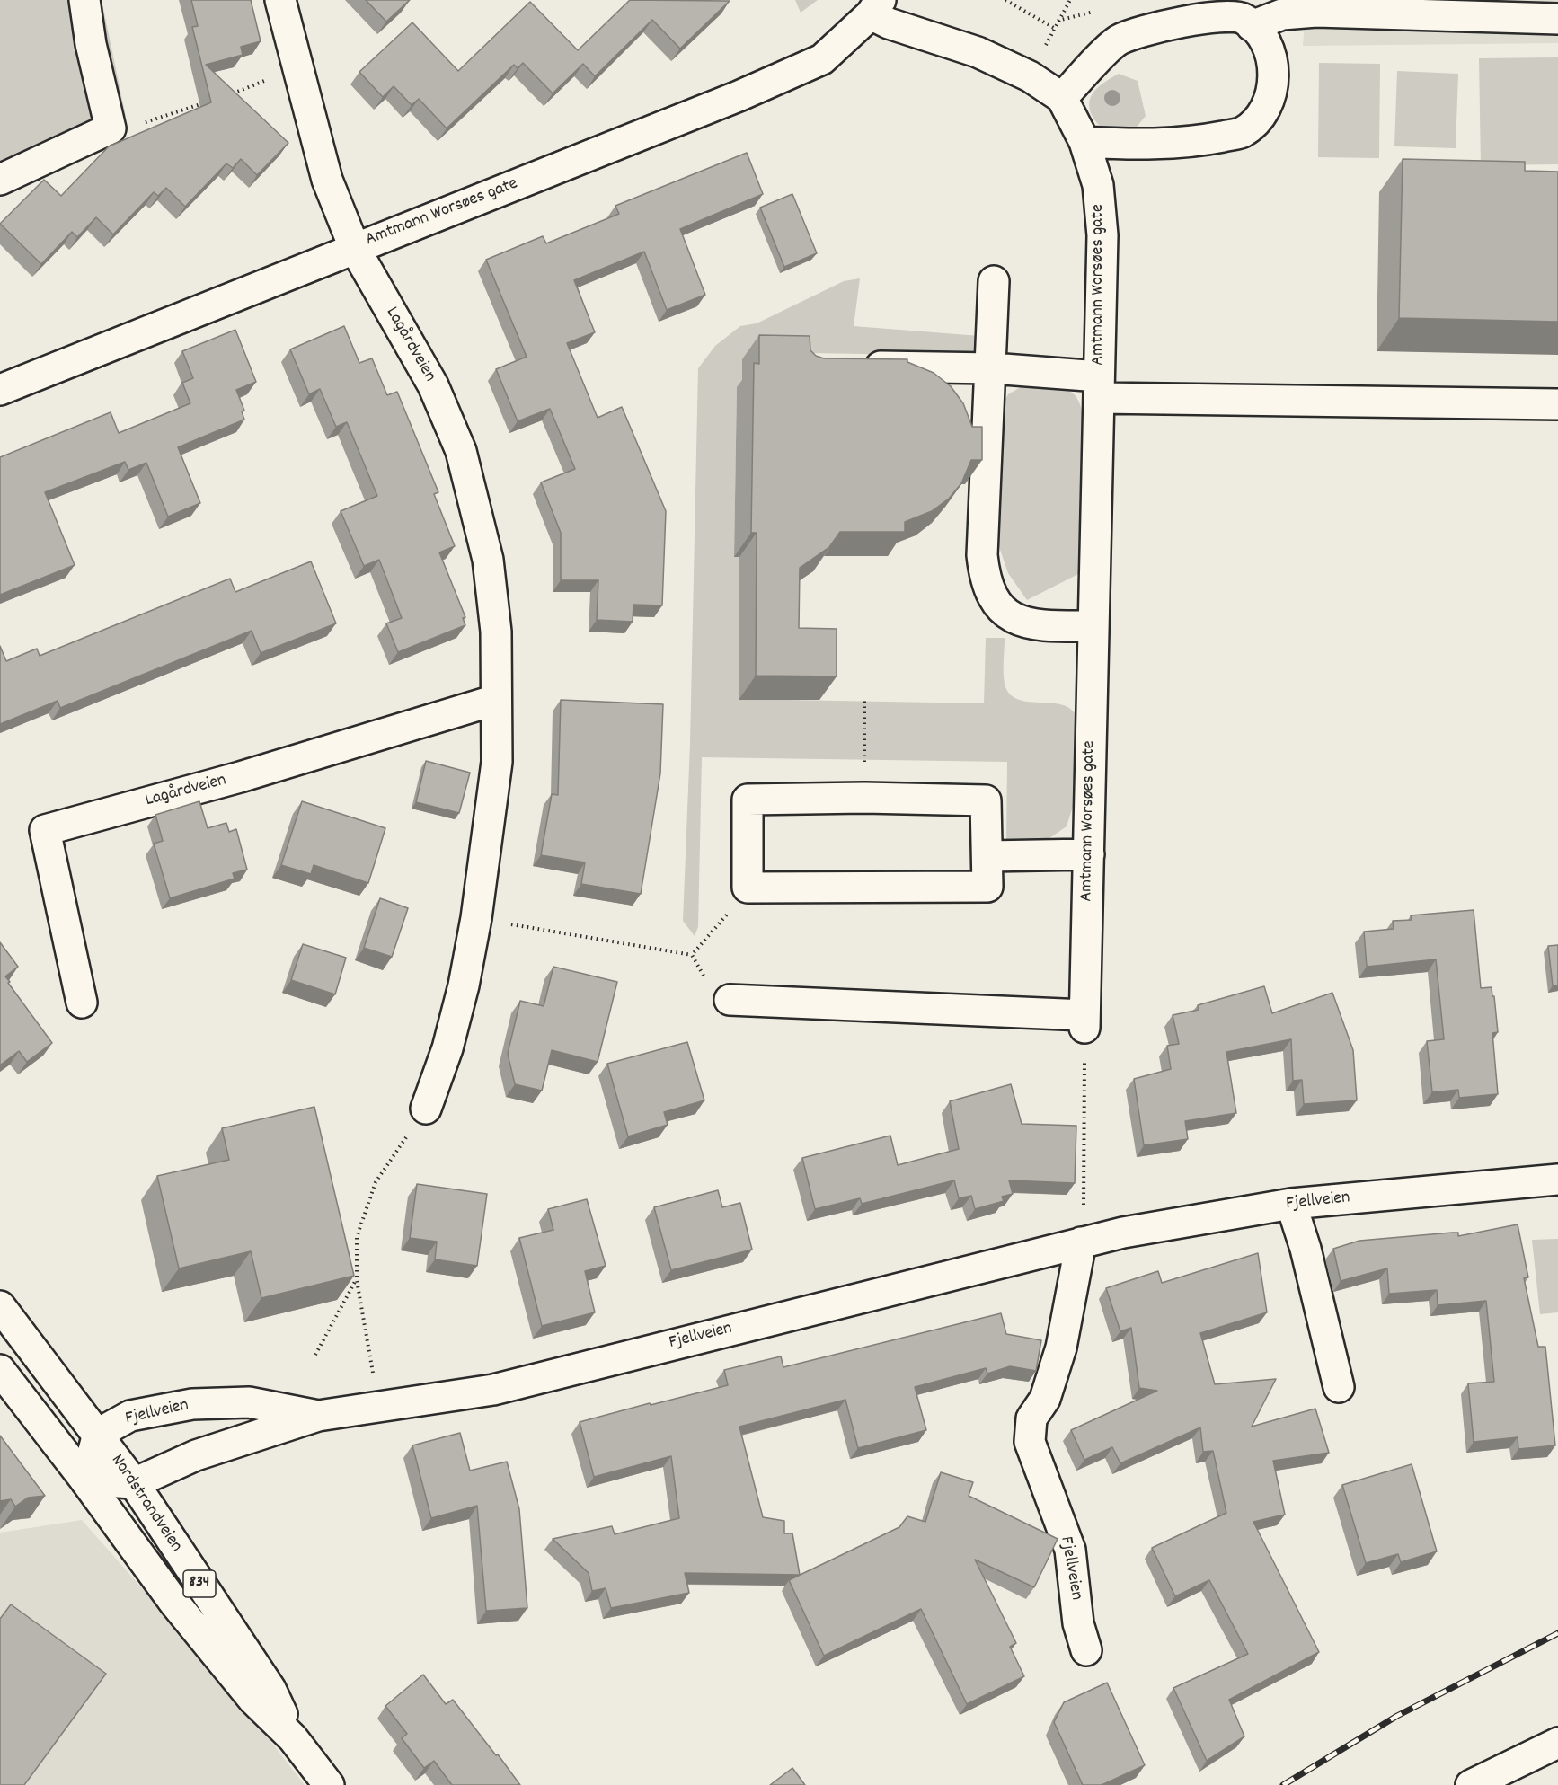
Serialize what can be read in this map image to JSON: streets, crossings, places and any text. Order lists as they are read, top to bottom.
{
  "streets": {
    "street": [
      "Amtmann Worsøes gate",
      "Lagårdveien",
      "Fjellveien",
      "Nordstrandveien",
      "834"
    ]
  },
  "crossings": [
    ["Amtmann Worsøes gate", "Lagårdveien"],
    ["Fjellveien", "Nordstrandveien"]
  ]
}
